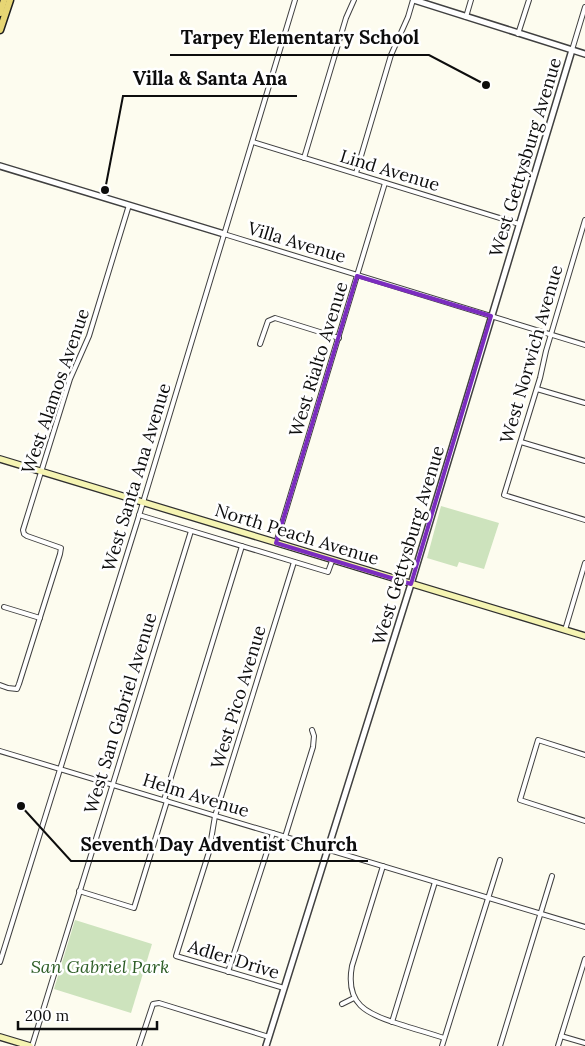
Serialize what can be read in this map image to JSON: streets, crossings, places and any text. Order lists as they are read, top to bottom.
{
  "streets": {
    "main road": ["North Peach Avenue"],
    "street": [
      "West Gettysburg Avenue",
      "Lind Avenue",
      "Villa Avenue",
      "West Norwich Avenue",
      "West Rialto Avenue",
      "West Alamos Avenue",
      "West Santa Ana Avenue",
      "West Pico Avenue",
      "West San Gabriel Avenue",
      "Helm Avenue",
      "Adler Drive"
    ]
  },
  "crossings": [
    ["West Gettysburg Avenue", "Lind Avenue"],
    ["West Gettysburg Avenue", "Villa Avenue"],
    ["West Gettysburg Avenue", "North Peach Avenue"],
    ["West Gettysburg Avenue", "Helm Avenue"],
    ["West Gettysburg Avenue", "Adler Drive"],
    ["Lind Avenue", "West Rialto Avenue"],
    ["Lind Avenue", "West Santa Ana Avenue"],
    ["Villa Avenue", "West Norwich Avenue"],
    ["Villa Avenue", "West Rialto Avenue"],
    ["Villa Avenue", "West Alamos Avenue"],
    ["Villa Avenue", "West Santa Ana Avenue"],
    ["West Rialto Avenue", "North Peach Avenue"],
    ["West Alamos Avenue", "North Peach Avenue"],
    ["West Santa Ana Avenue", "North Peach Avenue"],
    ["West Santa Ana Avenue", "Helm Avenue"],
    ["West Pico Avenue", "Helm Avenue"],
    ["West Pico Avenue", "Adler Drive"],
    ["West San Gabriel Avenue", "Helm Avenue"]
  ],
  "parks": ["San Gabriel Park"],
  "places": ["Tarpey Elementary School", "Villa & Santa Ana", "Seventh Day Adventist Church"],
  "scale_bar": "200 m"
}
